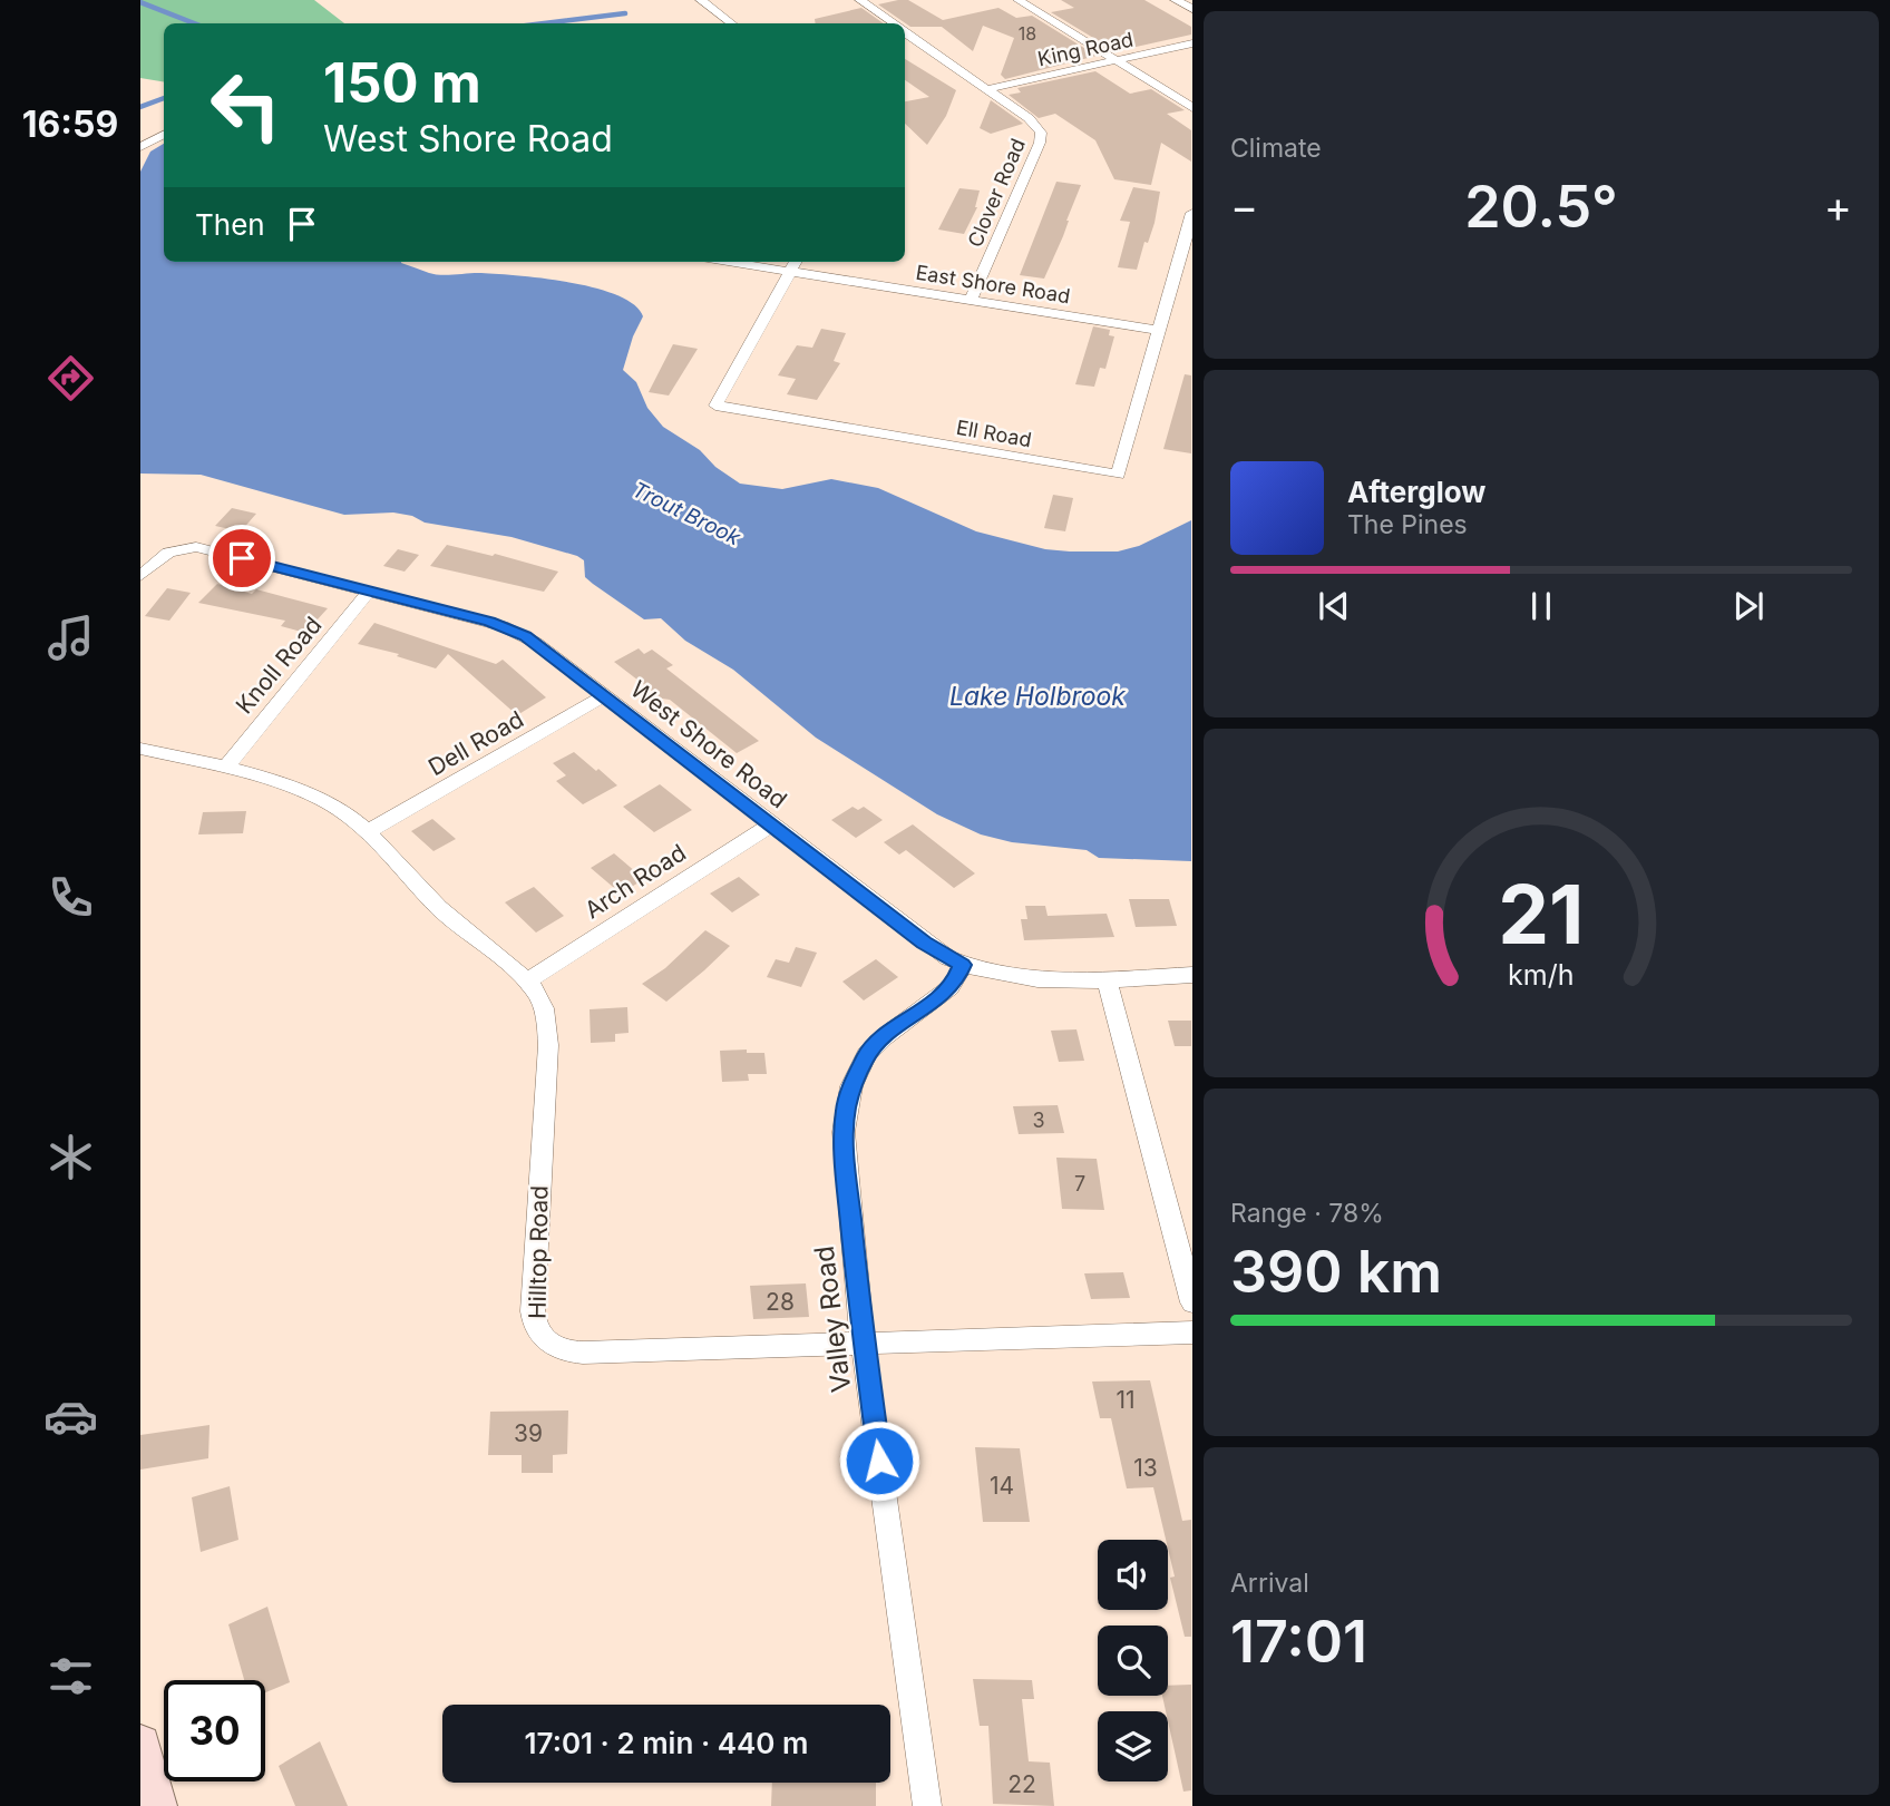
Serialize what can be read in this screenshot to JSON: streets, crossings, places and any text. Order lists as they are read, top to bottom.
{
  "streets": {
    "street": [
      "King Road",
      "Clover Road",
      "East Shore Road",
      "Ell Road",
      "Knoll Road",
      "Dell Road",
      "West Shore Road",
      "Arch Road",
      "Hilltop Road",
      "Valley Road"
    ]
  },
  "crossings": [
    ["King Road", "Clover Road"],
    ["Clover Road", "East Shore Road"],
    ["East Shore Road", "Ell Road"],
    ["Knoll Road", "West Shore Road"],
    ["Knoll Road", "Hilltop Road"],
    ["Dell Road", "West Shore Road"],
    ["Dell Road", "Hilltop Road"],
    ["West Shore Road", "Arch Road"],
    ["West Shore Road", "Valley Road"],
    ["Arch Road", "Hilltop Road"],
    ["Hilltop Road", "Valley Road"]
  ],
  "water": ["Trout Brook", "Lake Holbrook"],
  "house_numbers": [
    "18",
    "3",
    "7",
    "28",
    "11",
    "39",
    "13",
    "14",
    "22"
  ],
  "page": {
    "tabs": "16:59",
    "tile": [
      "Climate",
      ["Range · 78%", "390 km"],
      ["Arrival", "17:01"]
    ],
    "turn": ["150 m", "West Shore Road"],
    "heat": ["−", "20.5°", "+"],
    "then": "Then",
    "song": ["Afterglow", "The Pines"],
    "limit": "30",
    "trip": "17:01 · 2 min · 440 m",
    "gauge": ["21", "km/h"]
  }
}
